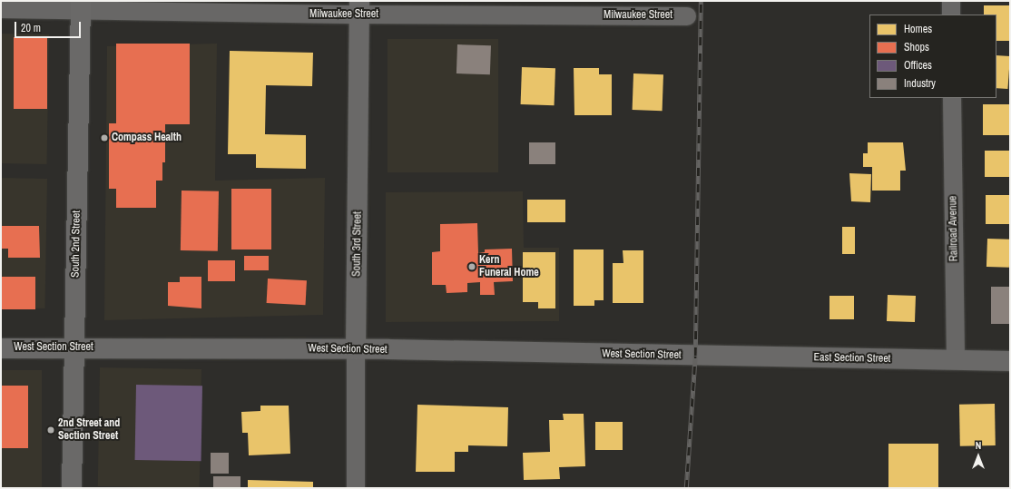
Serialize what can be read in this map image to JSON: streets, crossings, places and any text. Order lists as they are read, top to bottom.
{
  "streets": {
    "street": [
      "Milwaukee Street",
      "Railroad Avenue",
      "South 2nd Street",
      "South 3rd Street",
      "West Section Street",
      "East Section Street"
    ]
  },
  "crossings": [
    ["Milwaukee Street", "South 2nd Street"],
    ["Milwaukee Street", "South 3rd Street"],
    ["Railroad Avenue", "East Section Street"],
    ["South 2nd Street", "West Section Street"],
    ["South 3rd Street", "West Section Street"],
    ["West Section Street", "East Section Street"]
  ],
  "places": ["Compass Health", "Kern Funeral Home", "2nd Street and Section Street"],
  "legend": [
    "Homes",
    "Shops",
    "Offices",
    "Industry"
  ],
  "scale_bar": "20 m",
  "north": "top"
}
